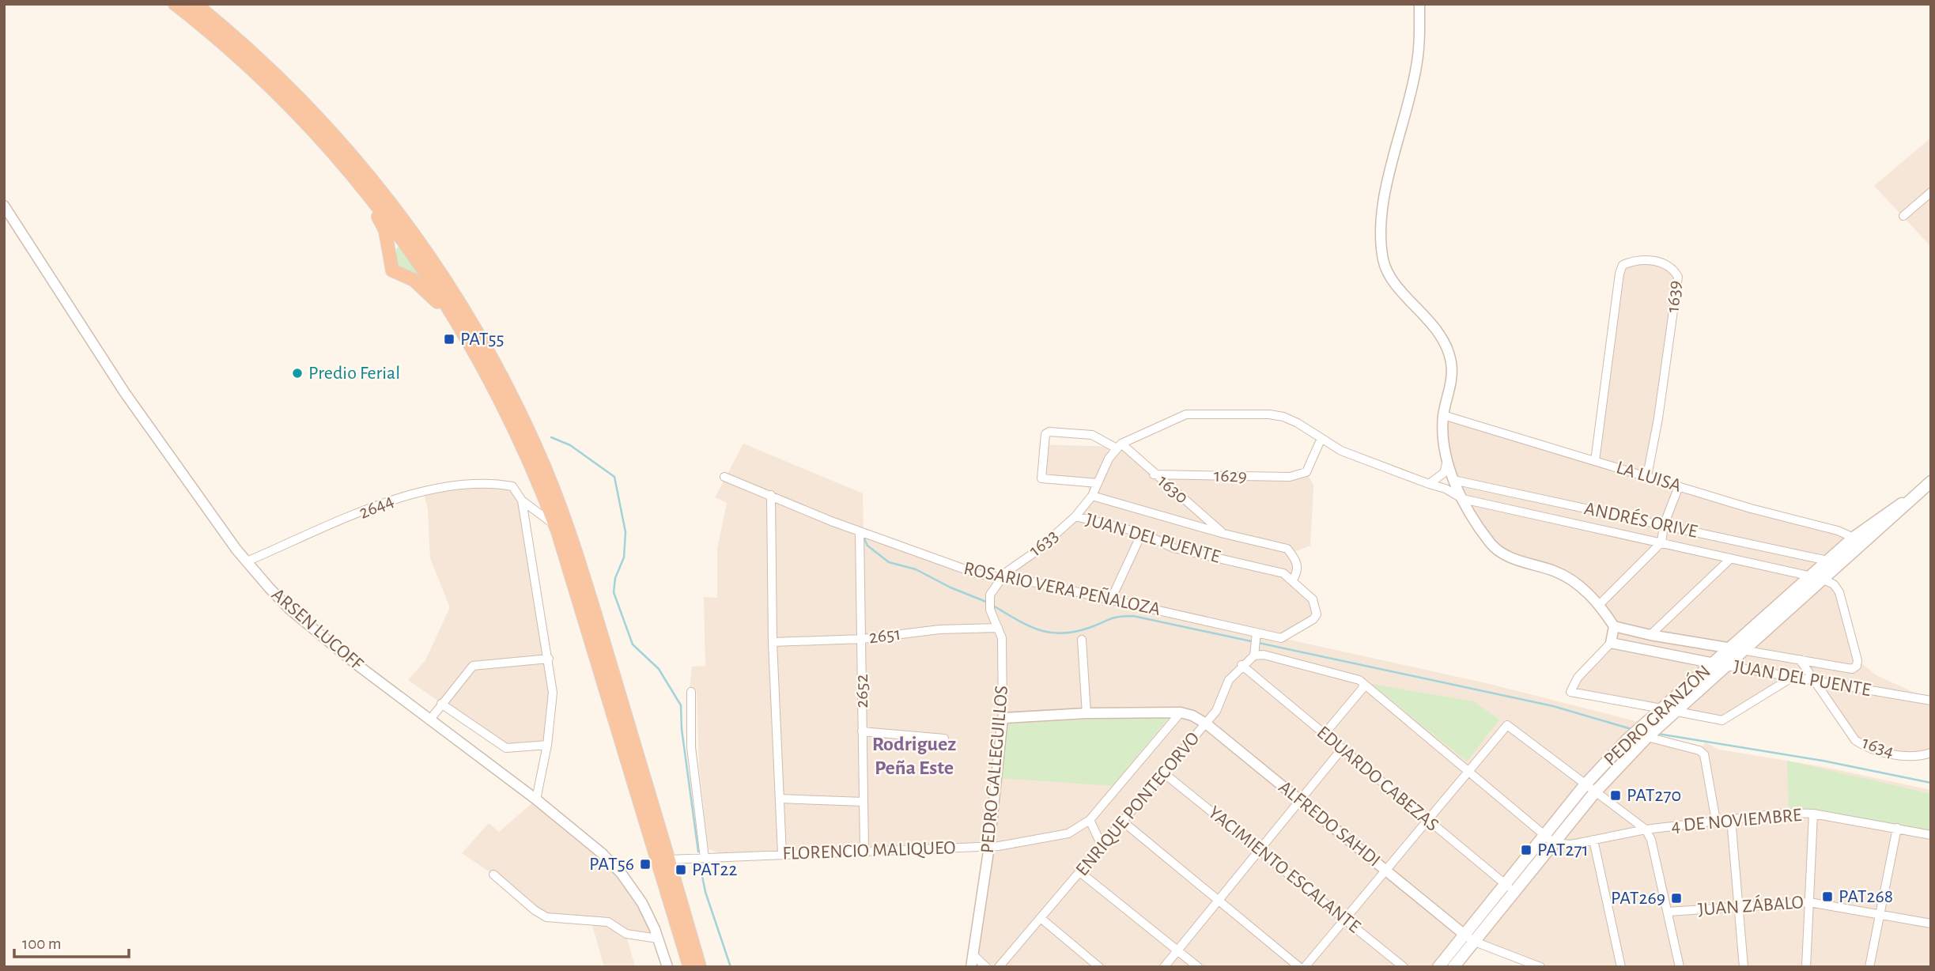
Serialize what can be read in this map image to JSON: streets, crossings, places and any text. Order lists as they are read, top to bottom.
{
  "streets": {
    "main road": ["PEDRO GRANZÓN"],
    "street": [
      "1639",
      "1629",
      "LA LUISA",
      "1630",
      "2644",
      "ANDRÉS ORIVE",
      "JUAN DEL PUENTE",
      "1633",
      "ROSARIO VERA PEÑALOZA",
      "ARSEN LUCOFF",
      "2651",
      "2652",
      "1634",
      "PEDRO GALLEGUILLOS",
      "EDUARDO CABEZAS",
      "ENRIQUE PONTECORVO",
      "4 DE NOVIEMBRE",
      "ALFREDO SAHDI",
      "FLORENCIO MALIQUEO",
      "YACIMIENTO ESCALANTE",
      "JUAN ZÁBALO"
    ]
  },
  "crossings": [
    ["1639", "LA LUISA"],
    ["1629", "1630"],
    ["1629", "ANDRÉS ORIVE"],
    ["LA LUISA", "PEDRO GRANZÓN"],
    ["1630", "ANDRÉS ORIVE"],
    ["1630", "JUAN DEL PUENTE"],
    ["1630", "1633"],
    ["2644", "ARSEN LUCOFF"],
    ["ANDRÉS ORIVE", "JUAN DEL PUENTE"],
    ["ANDRÉS ORIVE", "1633"],
    ["ANDRÉS ORIVE", "PEDRO GRANZÓN"],
    ["JUAN DEL PUENTE", "1633"],
    ["JUAN DEL PUENTE", "ROSARIO VERA PEÑALOZA"],
    ["JUAN DEL PUENTE", "PEDRO GRANZÓN"],
    ["JUAN DEL PUENTE", "1634"],
    ["1633", "ROSARIO VERA PEÑALOZA"],
    ["1633", "PEDRO GALLEGUILLOS"],
    ["ROSARIO VERA PEÑALOZA", "2652"],
    ["ROSARIO VERA PEÑALOZA", "PEDRO GALLEGUILLOS"],
    ["2651", "2652"],
    ["2651", "PEDRO GALLEGUILLOS"],
    ["2652", "FLORENCIO MALIQUEO"],
    ["PEDRO GRANZÓN", "EDUARDO CABEZAS"],
    ["PEDRO GRANZÓN", "4 DE NOVIEMBRE"],
    ["PEDRO GRANZÓN", "ALFREDO SAHDI"],
    ["PEDRO GALLEGUILLOS", "ALFREDO SAHDI"],
    ["PEDRO GALLEGUILLOS", "FLORENCIO MALIQUEO"],
    ["EDUARDO CABEZAS", "ENRIQUE PONTECORVO"],
    ["ENRIQUE PONTECORVO", "ALFREDO SAHDI"],
    ["ENRIQUE PONTECORVO", "YACIMIENTO ESCALANTE"],
    ["ALFREDO SAHDI", "FLORENCIO MALIQUEO"]
  ],
  "districts": ["Rodriguez Peña Este"],
  "places": {
    "transit": [
      "PAT55",
      "PAT270",
      "PAT271",
      "PAT56",
      "PAT22",
      "PAT268",
      "PAT269"
    ],
    "other": ["Predio Ferial"]
  },
  "scale_bar": "100 m"
}
